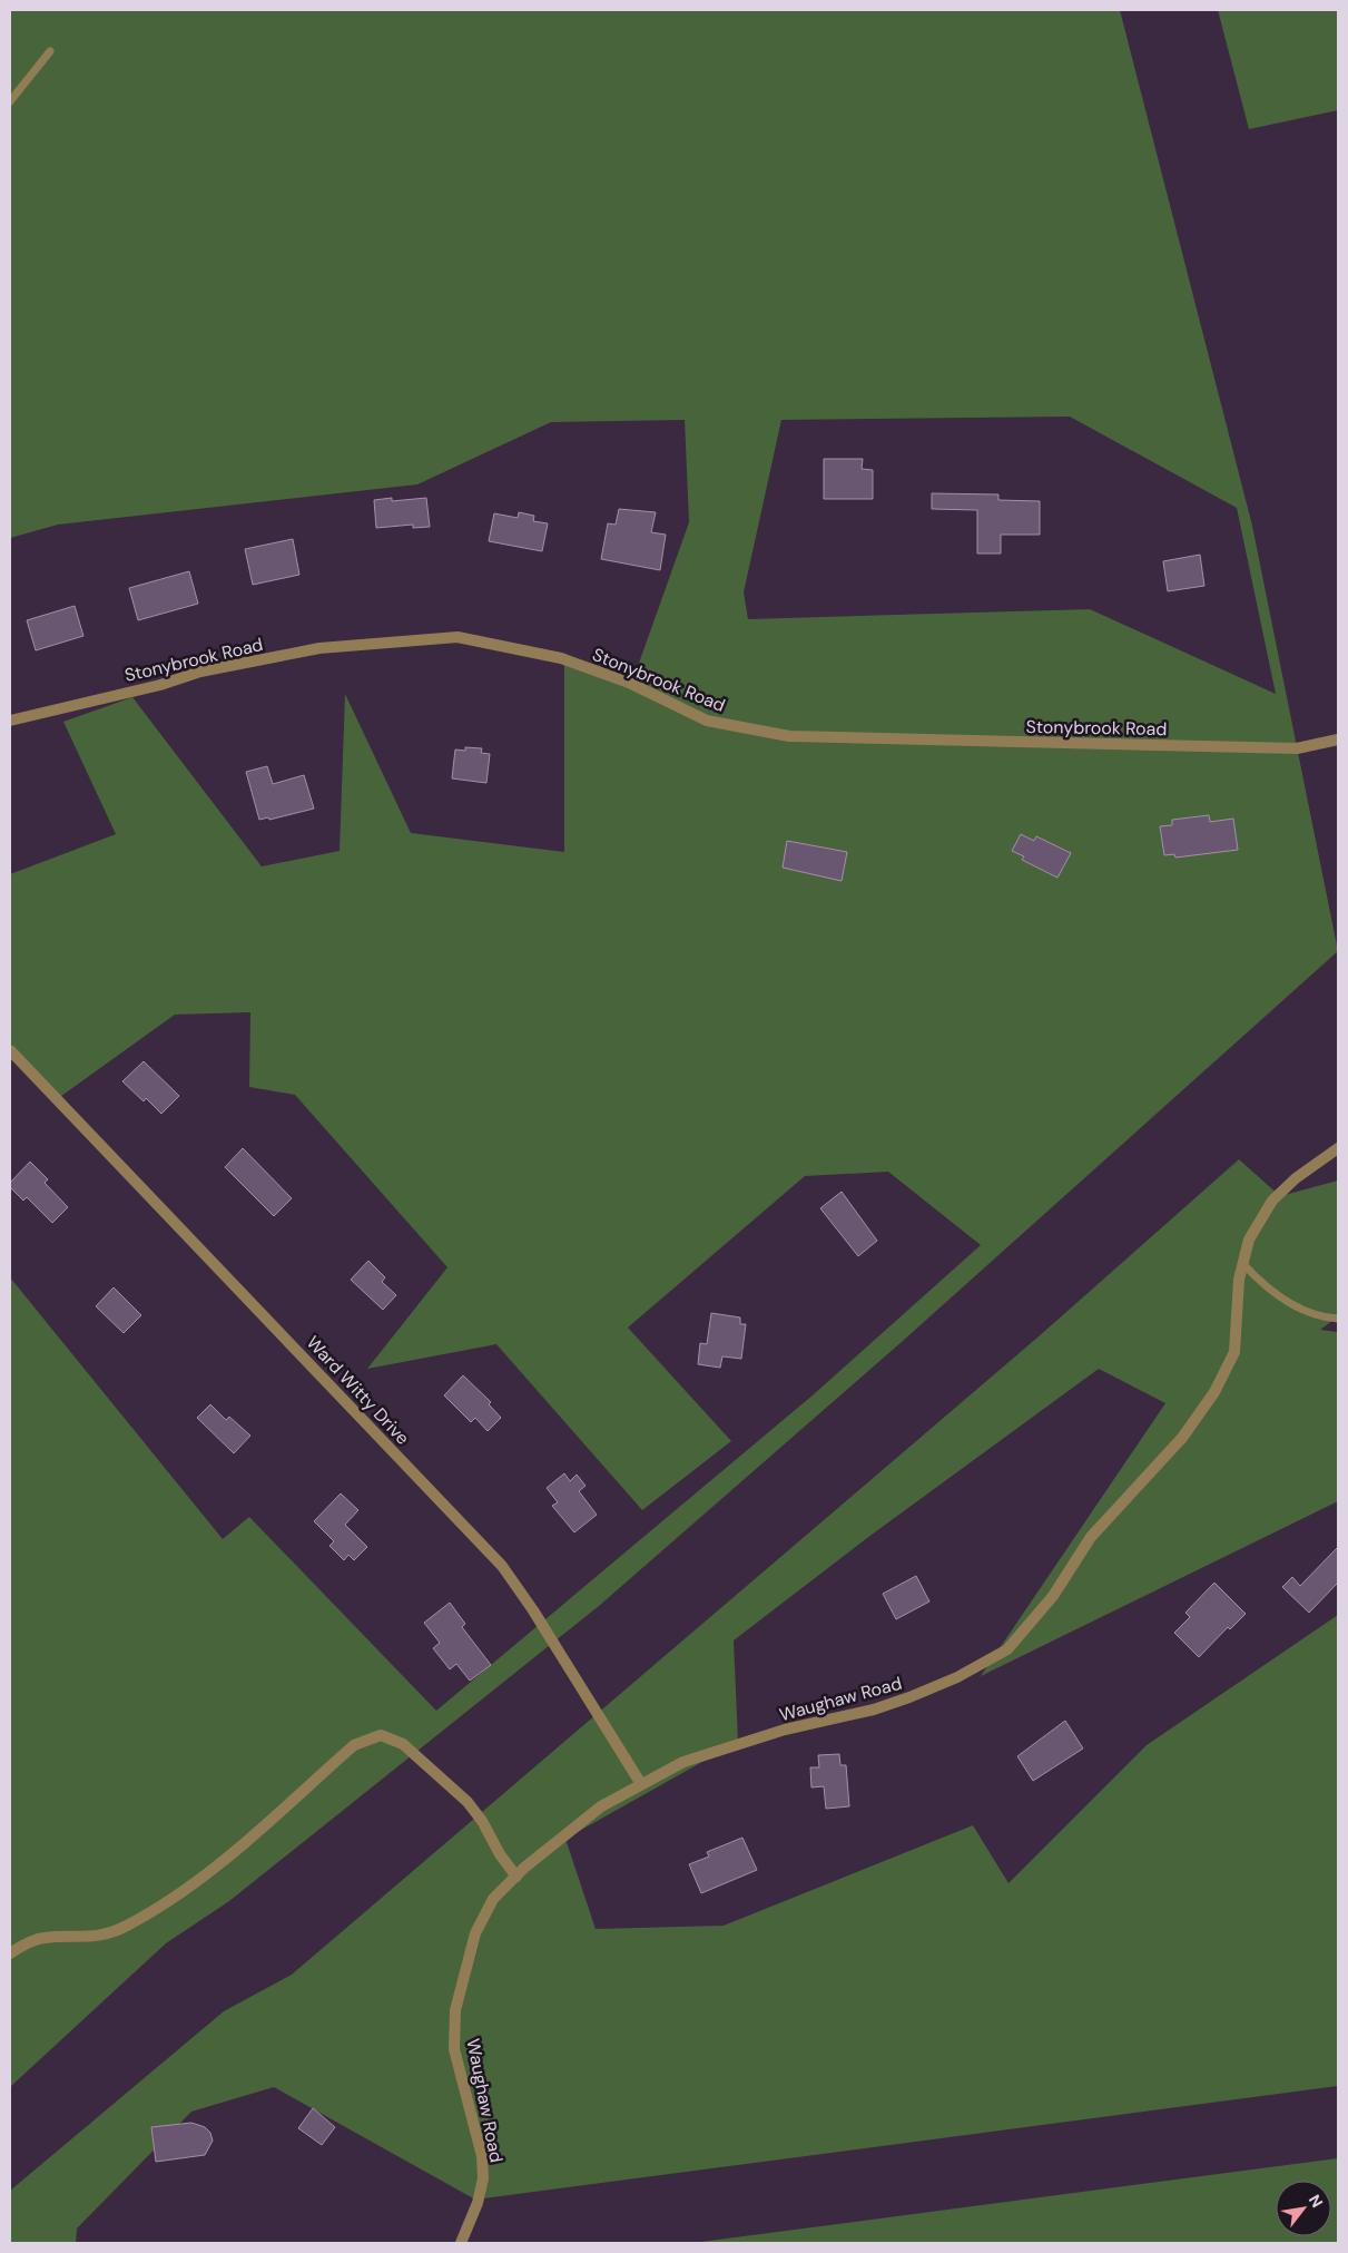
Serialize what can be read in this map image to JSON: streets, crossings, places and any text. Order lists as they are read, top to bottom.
{
  "streets": {
    "street": ["Stonybrook Road", "Ward Witty Drive", "Waughaw Road"]
  },
  "crossings": [
    ["Ward Witty Drive", "Waughaw Road"]
  ],
  "north": "top right"
}
